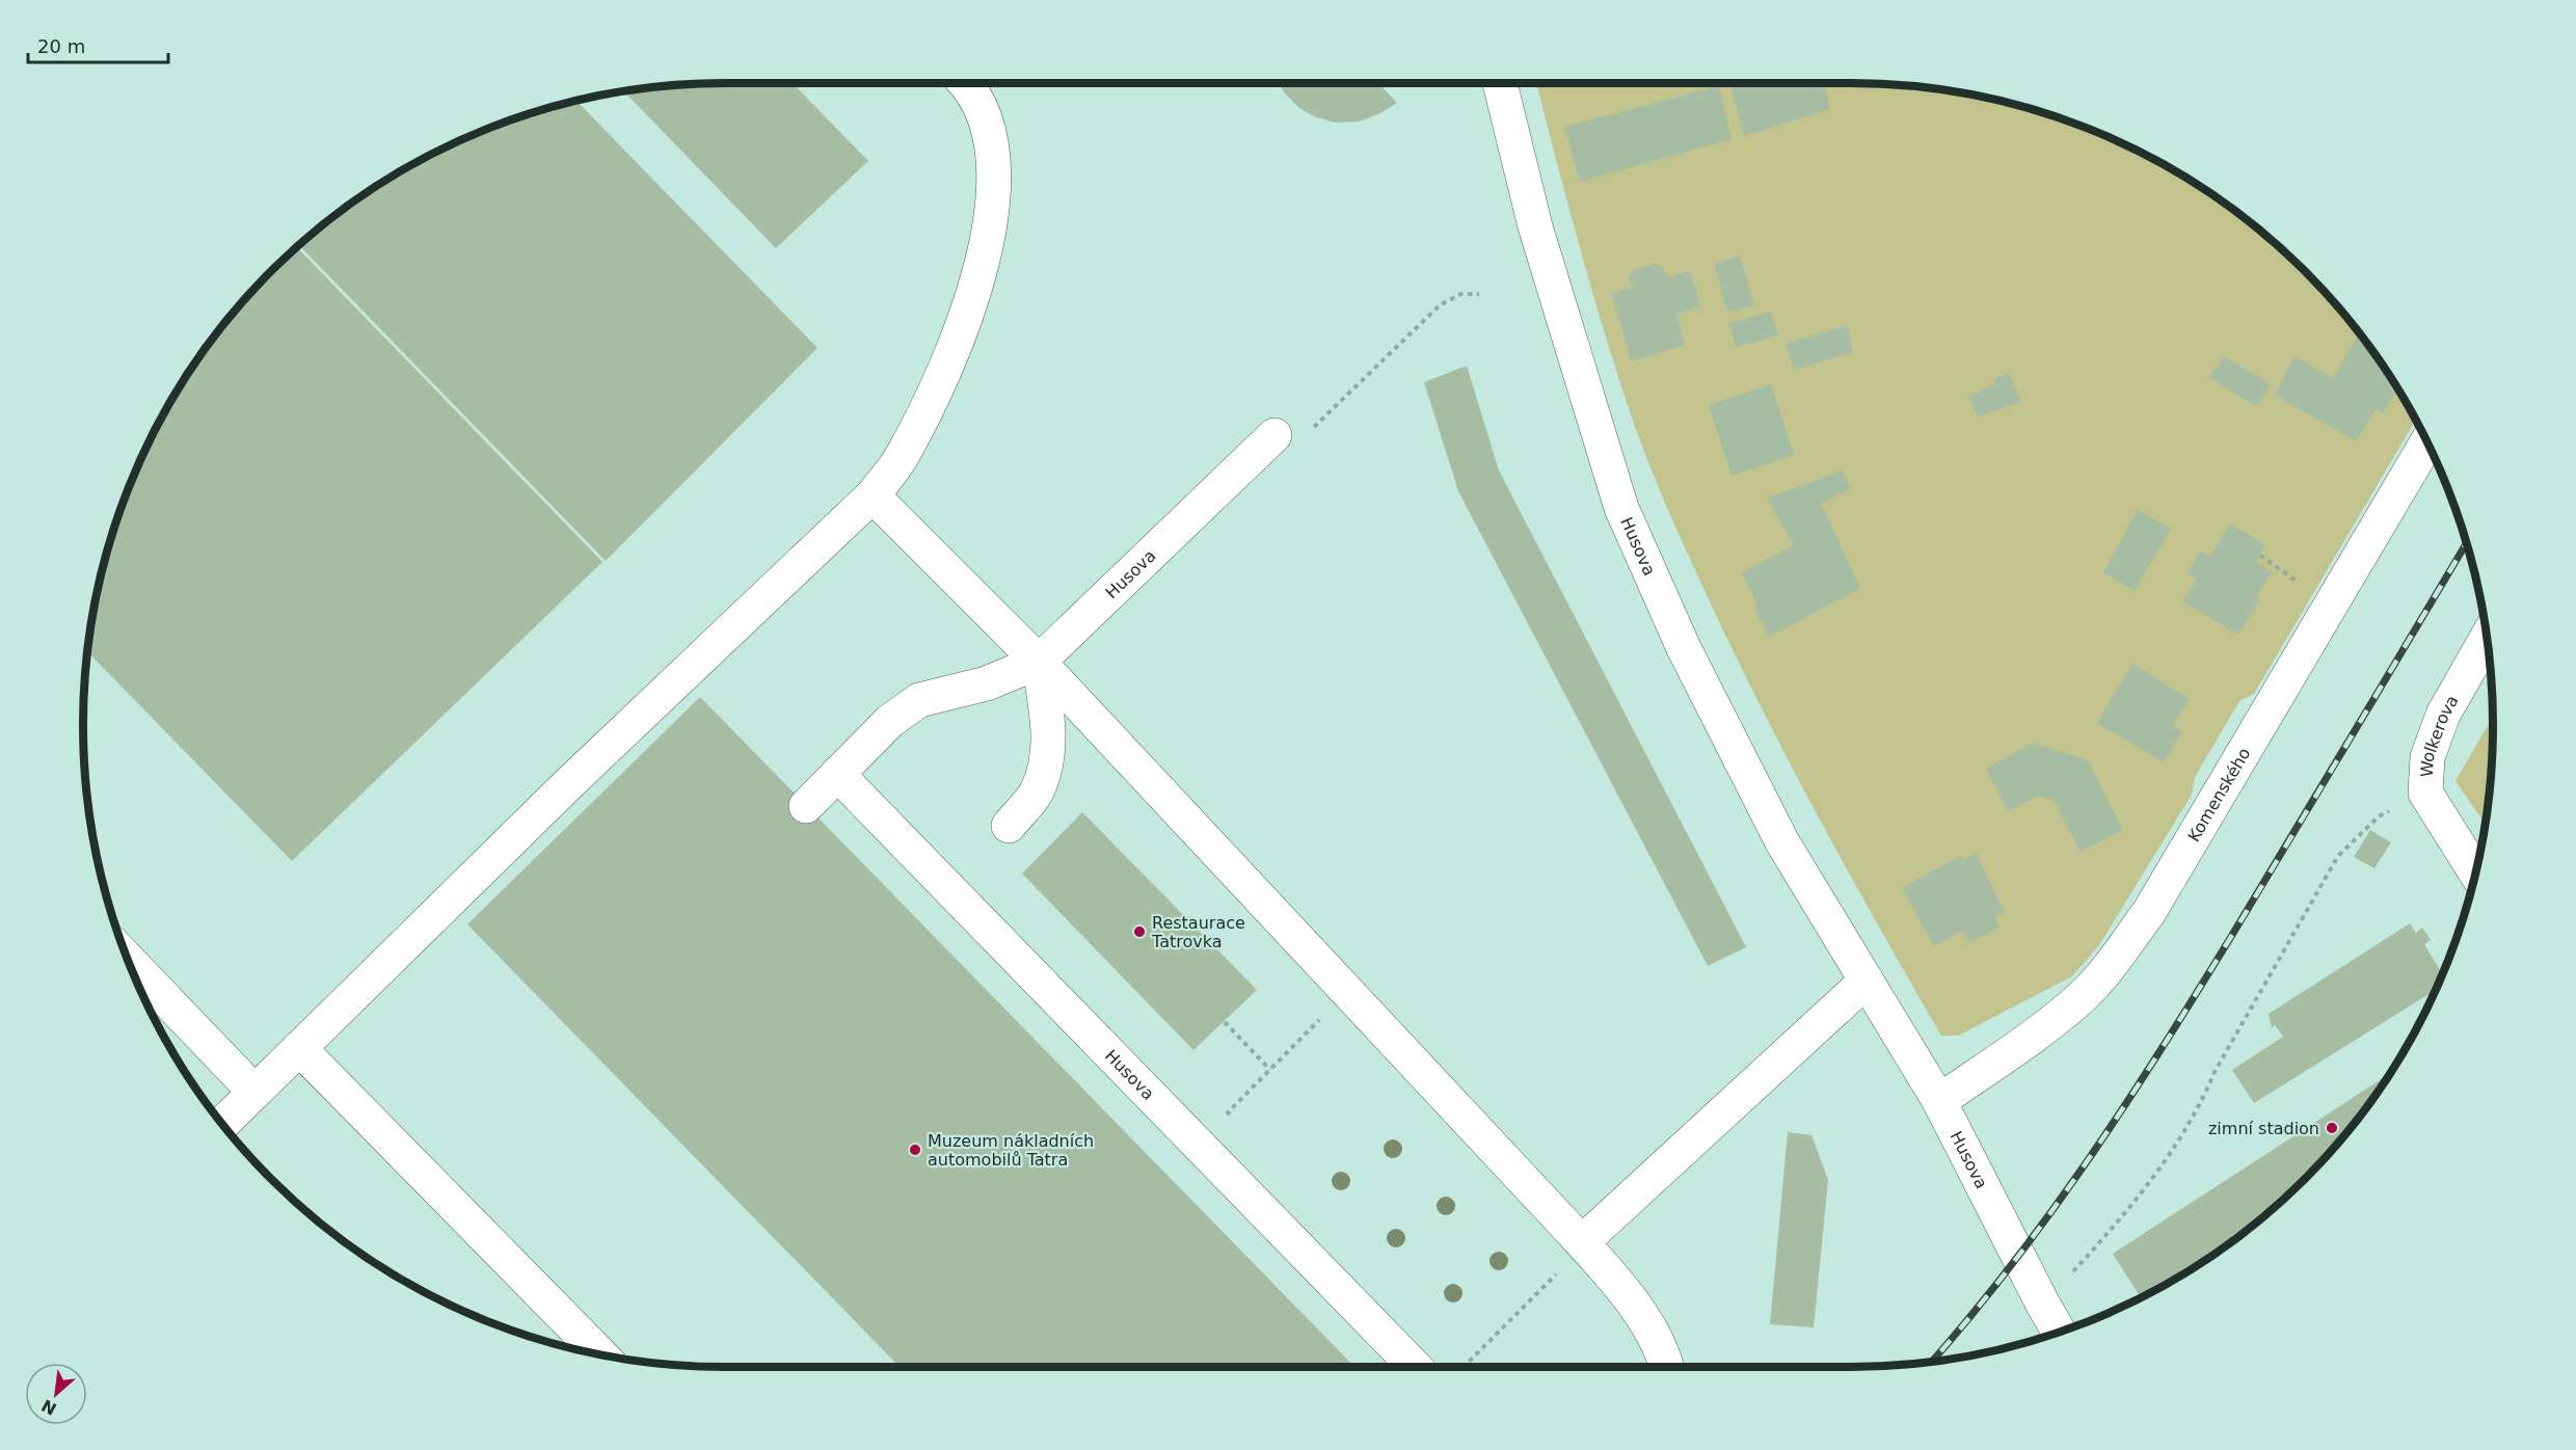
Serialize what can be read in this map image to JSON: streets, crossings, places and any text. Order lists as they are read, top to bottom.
{
  "streets": {
    "street": ["Husova", "Wolkerova", "Komenského"]
  },
  "crossings": [
    ["Husova", "Komenského"]
  ],
  "places": ["Restaurace Tatrovka", "zimní stadion", "Muzeum nákladních automobilů Tatra"],
  "scale_bar": "20 m",
  "north": "bottom left"
}
